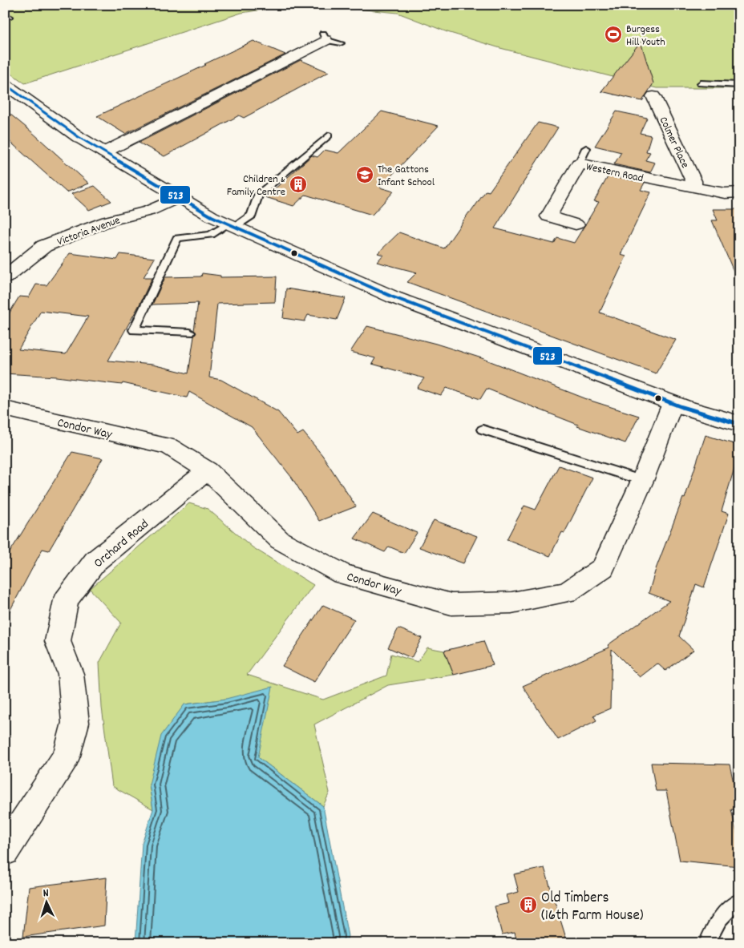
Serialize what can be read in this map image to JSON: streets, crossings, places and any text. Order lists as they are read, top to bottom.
{
  "streets": {
    "street": [
      "Colmer Place",
      "Western Road",
      "Victoria Avenue",
      "Condor Way",
      "Orchard Road"
    ]
  },
  "crossings": [
    ["Colmer Place", "Western Road"],
    ["Condor Way", "Orchard Road"]
  ],
  "places": {
    "sports": ["Burgess Hill Youth"],
    "school or university": ["The Gattons Infant School"],
    "building": ["Children & Family Centre", "Old Timbers (16th Farm House)"]
  },
  "lines": ["transit line 523"],
  "north": "top"
}
